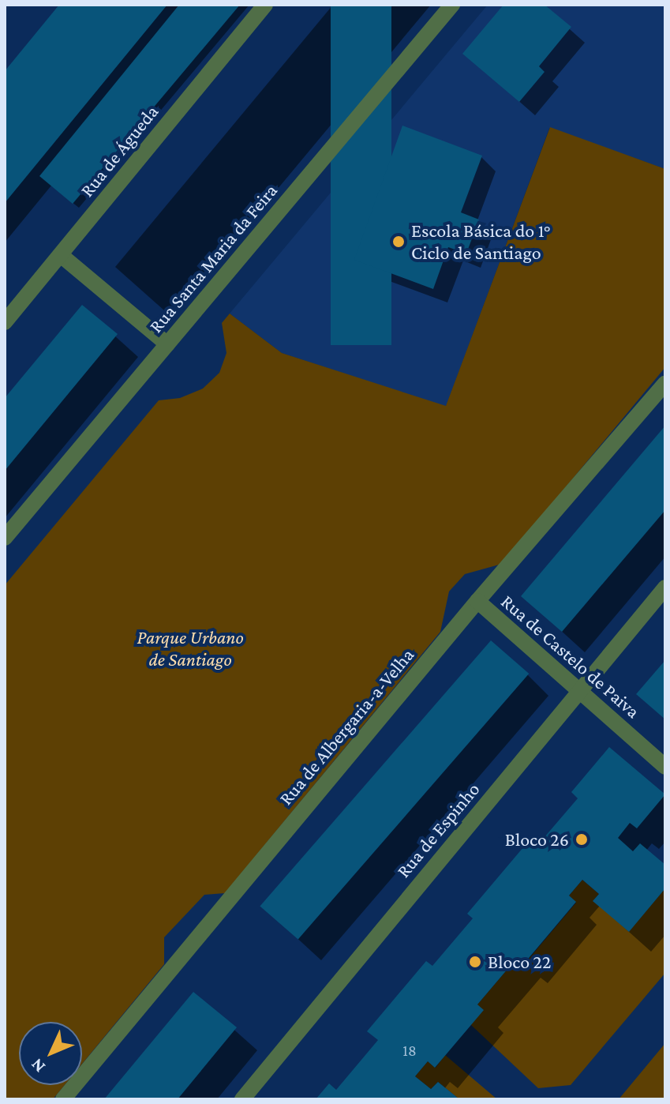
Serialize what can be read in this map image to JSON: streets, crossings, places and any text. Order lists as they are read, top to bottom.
{
  "streets": {
    "street": [
      "Rua de Águeda",
      "Rua Santa Maria da Feira",
      "Rua de Castelo de Paiva",
      "Rua de Albergaria-a-Velha",
      "Rua de Espinho"
    ]
  },
  "crossings": [
    ["Rua de Castelo de Paiva", "Rua de Albergaria-a-Velha"],
    ["Rua de Castelo de Paiva", "Rua de Espinho"]
  ],
  "parks": ["Parque Urbano de Santiago"],
  "places": ["Escola Básica do 1° Ciclo de Santiago", "Bloco 26", "Bloco 22"],
  "house_numbers": ["18"],
  "north": "bottom left"
}
